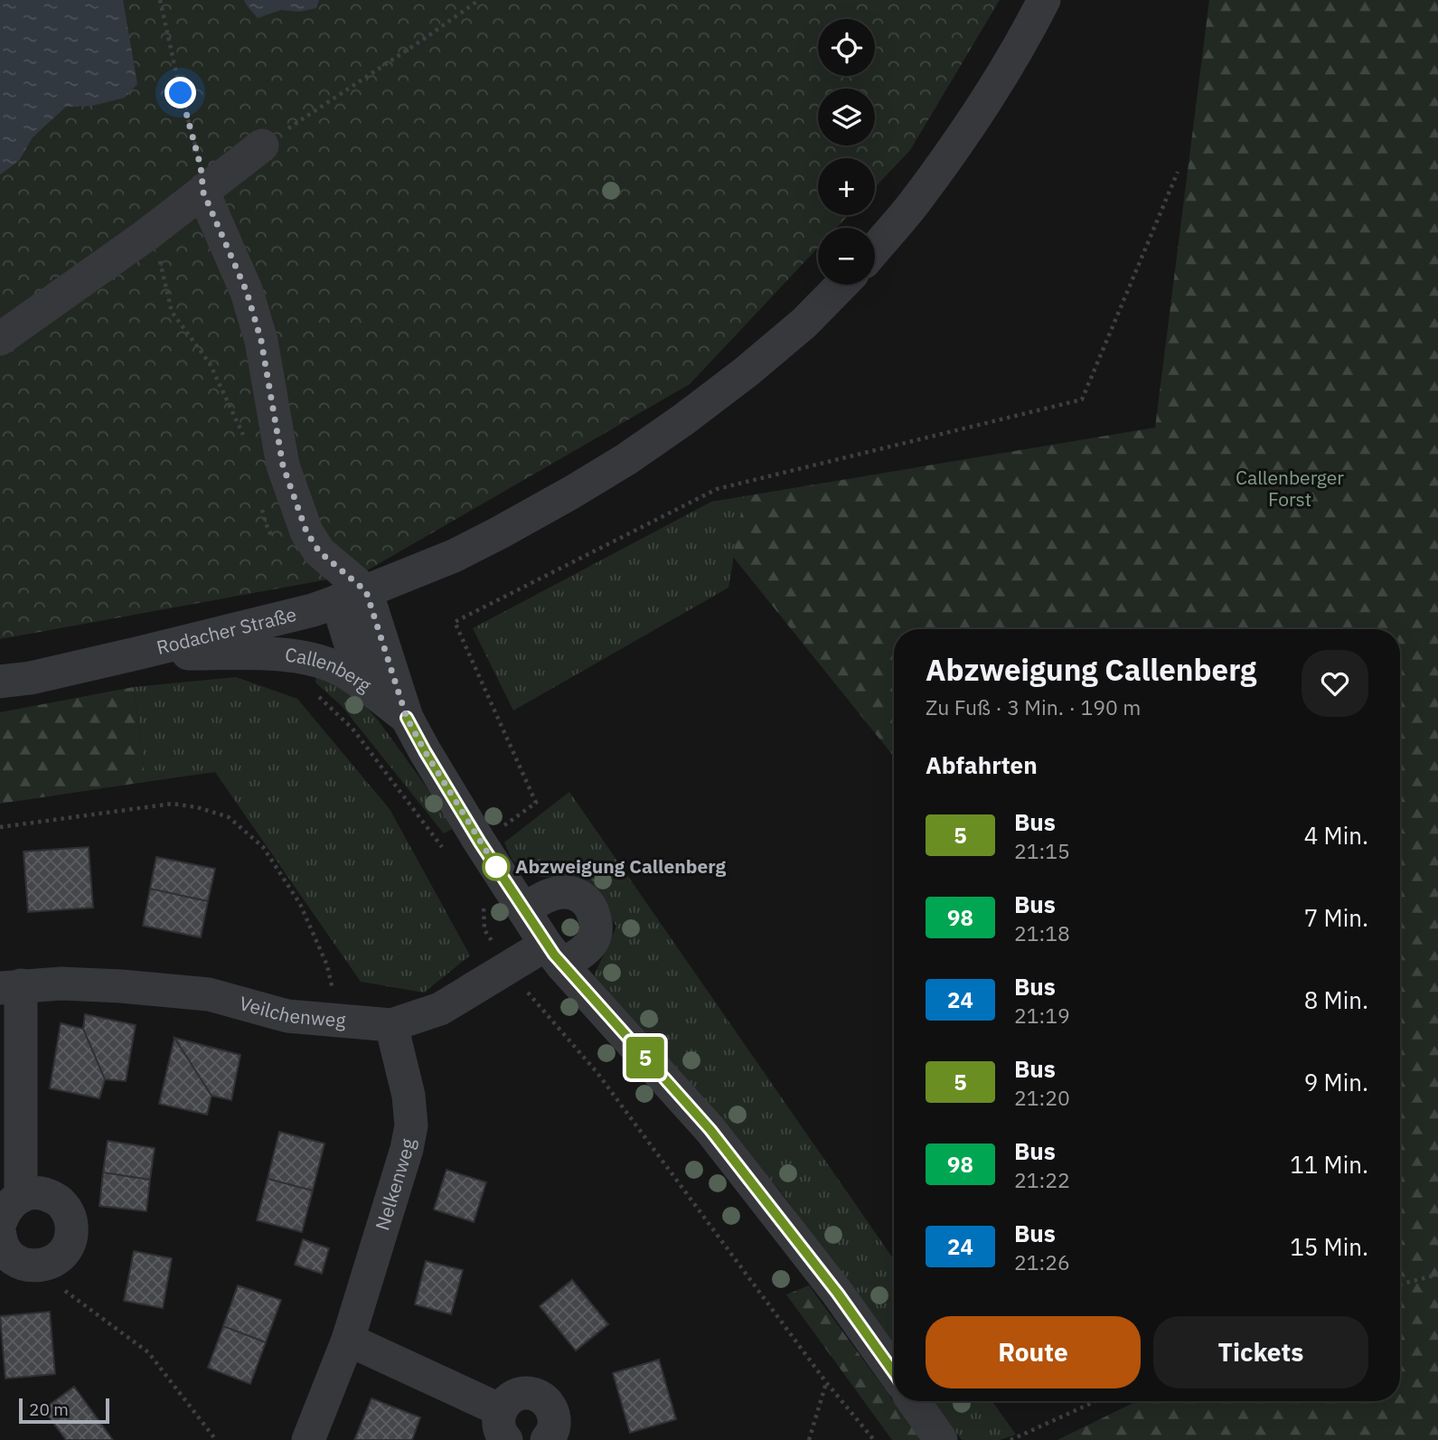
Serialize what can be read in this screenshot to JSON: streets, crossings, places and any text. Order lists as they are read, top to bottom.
{
  "streets": {
    "street": [
      "Rodacher Straße",
      "Callenberg",
      "Veilchenweg",
      "Nelkenweg"
    ]
  },
  "crossings": [
    ["Rodacher Straße", "Callenberg"],
    ["Veilchenweg", "Nelkenweg"]
  ],
  "parks": ["Callenberger Forst"],
  "places": ["Abzweigung Callenberg"],
  "lines": ["bus line 5"],
  "scale_bar": "20 m",
  "page": {
    "on_map": "5",
    "map_buttons": ["+", "−"],
    "heading": [
      ["Abzweigung Callenberg", "Zu Fuß · 3 Min. · 190 m"],
      "Abfahrten"
    ],
    "list": [
      {
        "mark": "5",
        "name": "Bus",
        "note": "21:15",
        "value": "4 Min."
      },
      {
        "mark": "98",
        "name": "Bus",
        "note": "21:18",
        "value": "7 Min."
      },
      {
        "mark": "24",
        "name": "Bus",
        "note": "21:19",
        "value": "8 Min."
      },
      {
        "mark": "5",
        "name": "Bus",
        "note": "21:20",
        "value": "9 Min."
      },
      {
        "mark": "98",
        "name": "Bus",
        "note": "21:22",
        "value": "11 Min."
      },
      {
        "mark": "24",
        "name": "Bus",
        "note": "21:26",
        "value": "15 Min."
      }
    ],
    "buttons": ["Route", "Tickets"],
    "scale": "20 m"
  }
}
